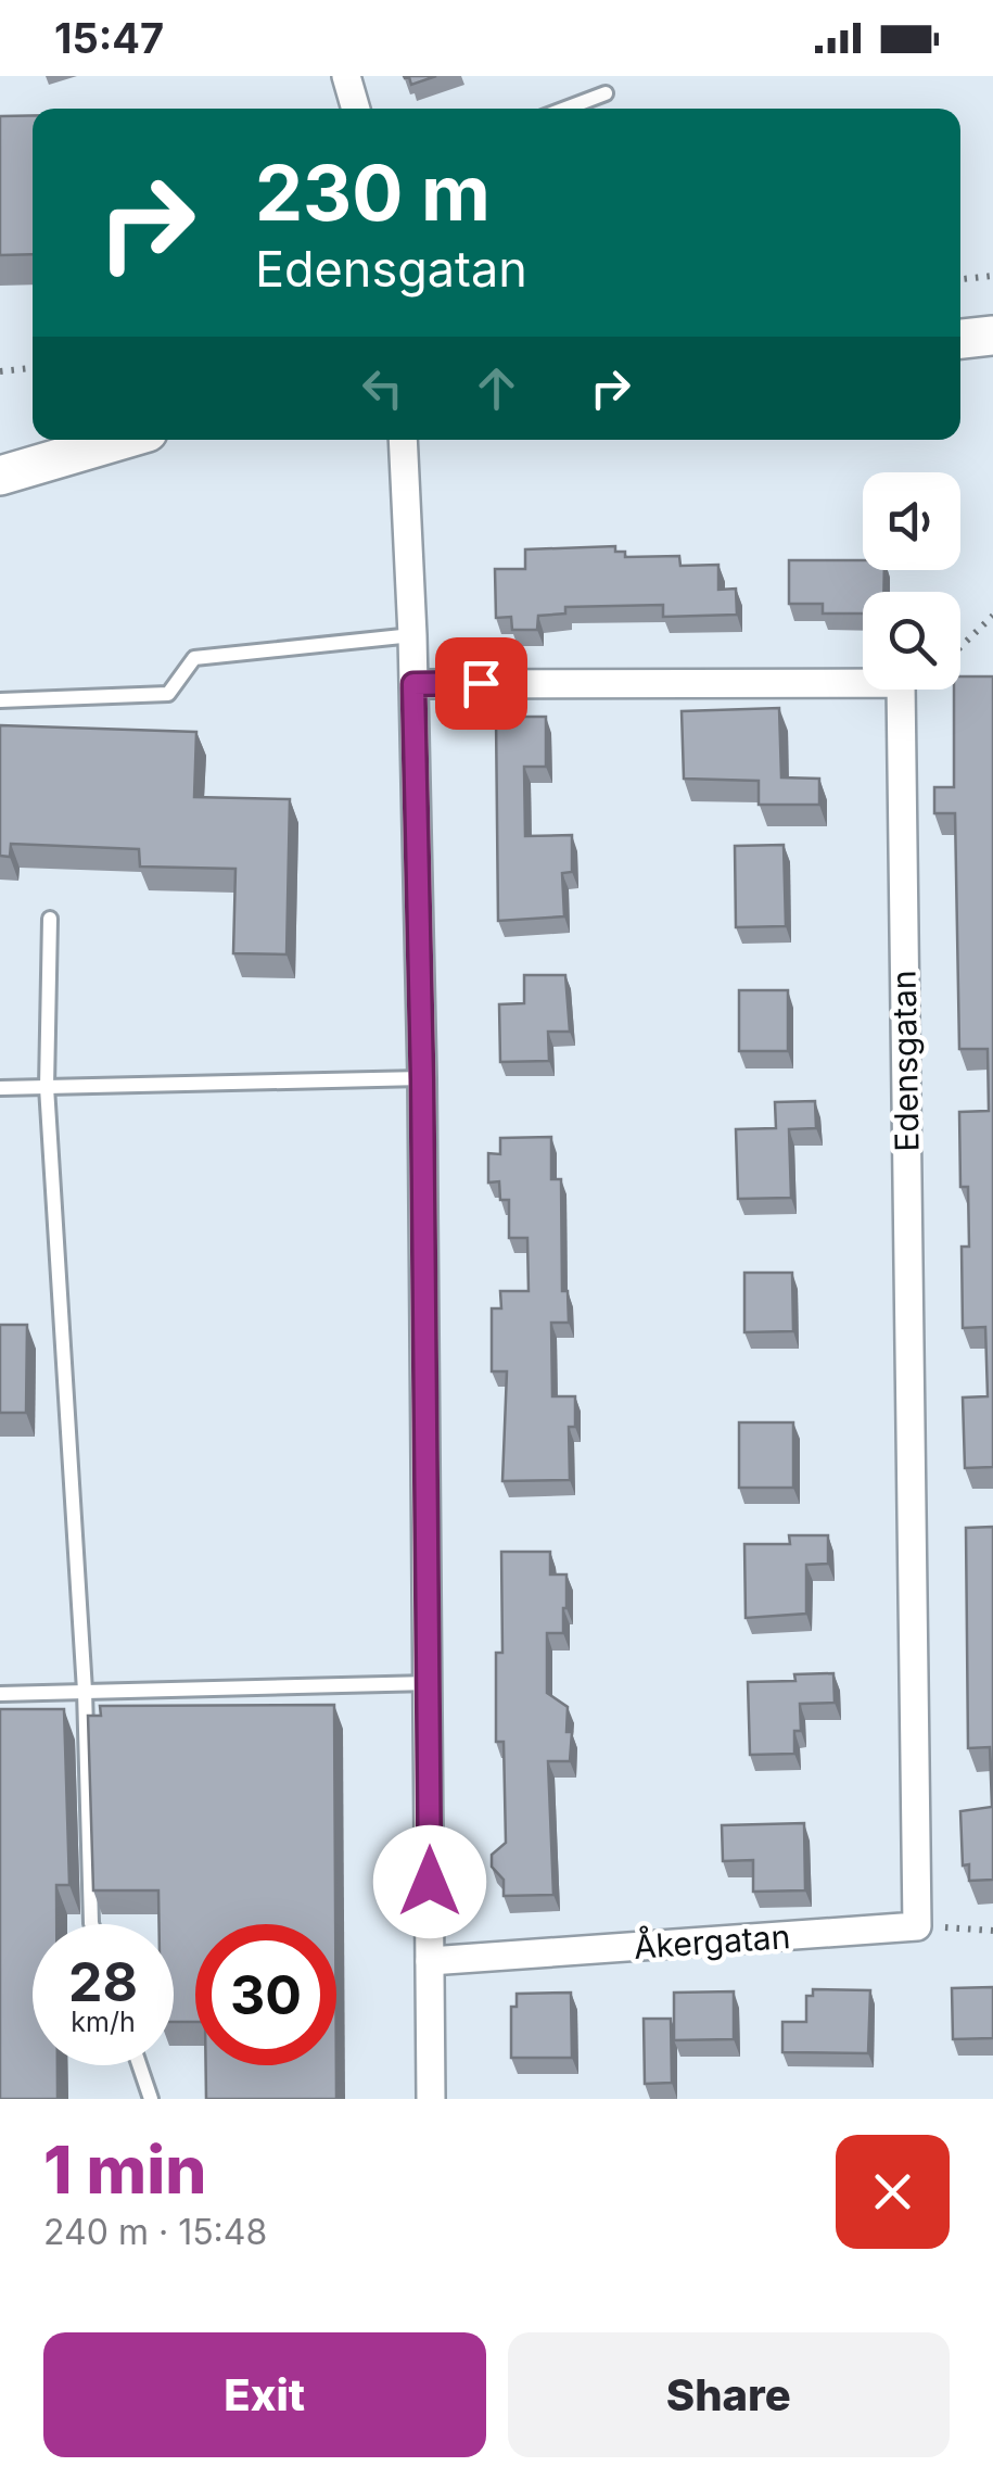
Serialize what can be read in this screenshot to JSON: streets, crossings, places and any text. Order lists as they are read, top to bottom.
{
  "streets": {
    "street": ["Edensgatan", "Åkergatan"]
  },
  "crossings": [
    ["Edensgatan", "Åkergatan"]
  ],
  "page": {
    "status": "15:47",
    "turn": ["230 m", "Edensgatan"],
    "speed": "28 km/h",
    "limit": "30",
    "heading": ["1 min", "240 m · 15:48"],
    "buttons": ["Exit", "Share"]
  }
}
